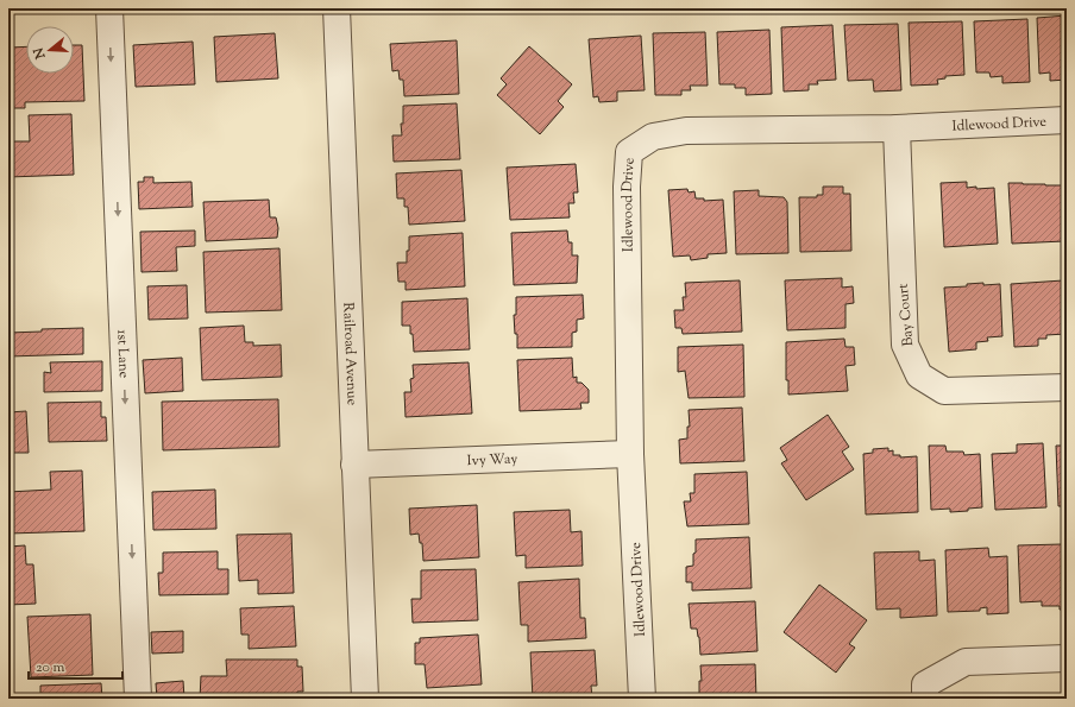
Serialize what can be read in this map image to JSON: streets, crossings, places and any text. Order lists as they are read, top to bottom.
{
  "streets": {
    "street": [
      "Idlewood Drive",
      "Bay Court",
      "1st Lane",
      "Railroad Avenue",
      "Ivy Way"
    ]
  },
  "crossings": [
    ["Idlewood Drive", "Bay Court"],
    ["Idlewood Drive", "Ivy Way"],
    ["Railroad Avenue", "Ivy Way"]
  ],
  "one_way": ["1st Lane"],
  "scale_bar": "20 m",
  "north": "left"
}
